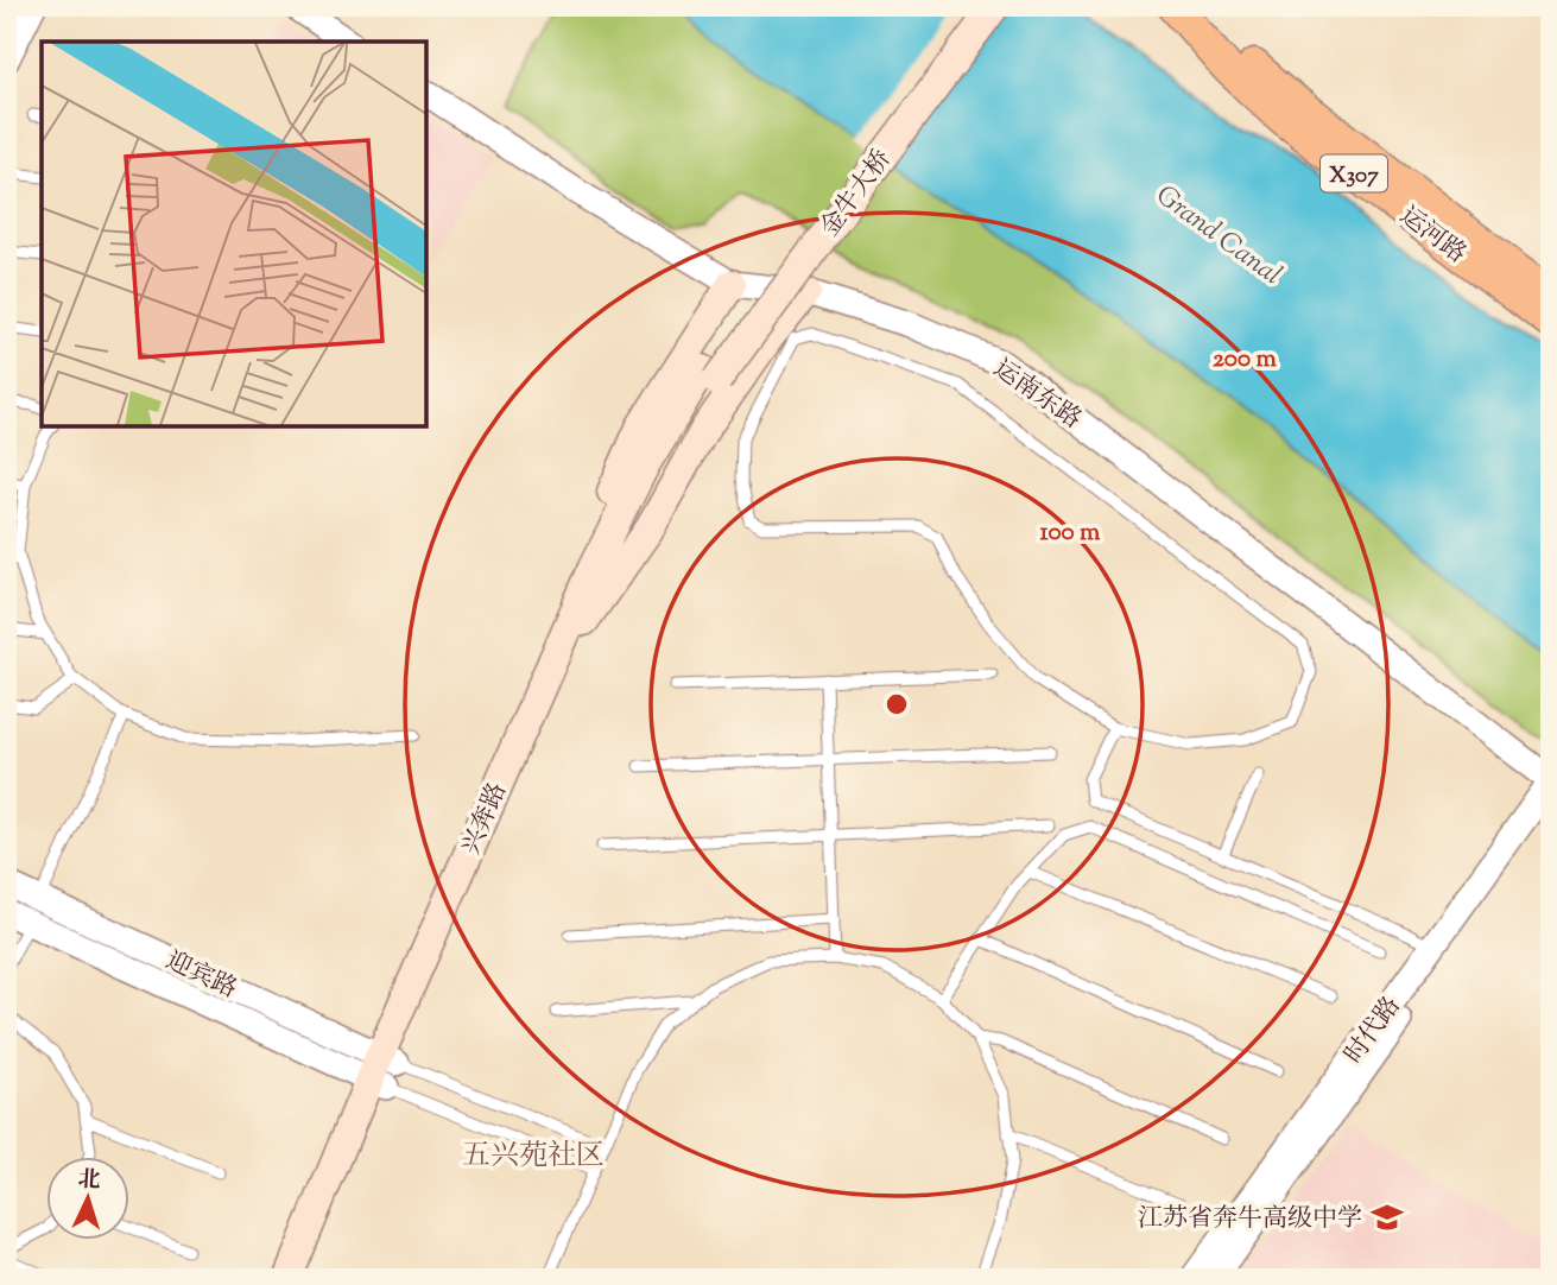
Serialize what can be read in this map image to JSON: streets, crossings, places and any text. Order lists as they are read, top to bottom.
{
  "streets": {
    "main road": [
      "X307",
      "金牛大桥",
      "运河路",
      "兴奔路"
    ],
    "street": ["运南东路", "迎宾路", "时代路"]
  },
  "crossings": [
    ["金牛大桥", "兴奔路"],
    ["运南东路", "时代路"],
    ["兴奔路", "迎宾路"]
  ],
  "districts": ["五兴苑社区"],
  "water": ["Grand Canal"],
  "places": {
    "school or university": ["江苏省奔牛高级中学"]
  },
  "north": "top",
  "rings": ["200 m", "100 m"]
}
